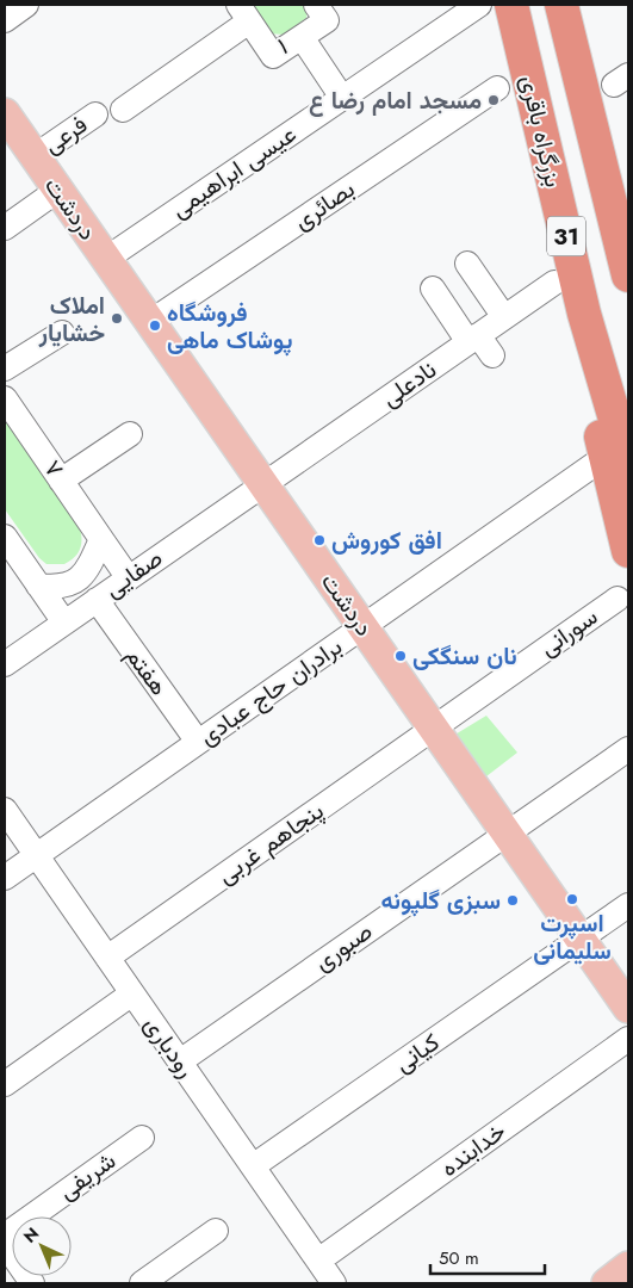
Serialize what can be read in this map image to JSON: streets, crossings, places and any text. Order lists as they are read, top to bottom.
{
  "streets": {
    "highway": ["بزرگراه باقری", "31"],
    "main road": ["دردشت"],
    "street": [
      "۱",
      "فرعی",
      "عیسی ابراهیمی",
      "بصائری",
      "نادعلی",
      "۷",
      "صفایی",
      "سورانی",
      "هفتم",
      "برادران حاج عبادی",
      "پنجاهم غربی",
      "صبوری",
      "رودباری",
      "کیانی",
      "خدابنده",
      "شریفی"
    ]
  },
  "crossings": [
    ["فرعی", "دردشت"],
    ["عیسی ابراهیمی", "دردشت"],
    ["بصائری", "دردشت"],
    ["دردشت", "نادعلی"],
    ["دردشت", "صفایی"],
    ["دردشت", "سورانی"],
    ["دردشت", "برادران حاج عبادی"],
    ["دردشت", "پنجاهم غربی"],
    ["دردشت", "صبوری"],
    ["دردشت", "کیانی"],
    ["نادعلی", "صفایی"],
    ["۷", "صفایی"],
    ["صفایی", "هفتم"],
    ["سورانی", "پنجاهم غربی"],
    ["هفتم", "برادران حاج عبادی"],
    ["برادران حاج عبادی", "رودباری"],
    ["پنجاهم غربی", "رودباری"],
    ["صبوری", "رودباری"],
    ["رودباری", "کیانی"],
    ["رودباری", "خدابنده"]
  ],
  "places": [
    "مسجد امام رضا ع",
    "املاک خشایار",
    "فروشگاه پوشاک ماهی",
    "افق کوروش",
    "نان سنگکی",
    "اسپرت سلیمانی",
    "سبزی گلپونه"
  ],
  "scale_bar": "50 m",
  "north": "top left"
}
